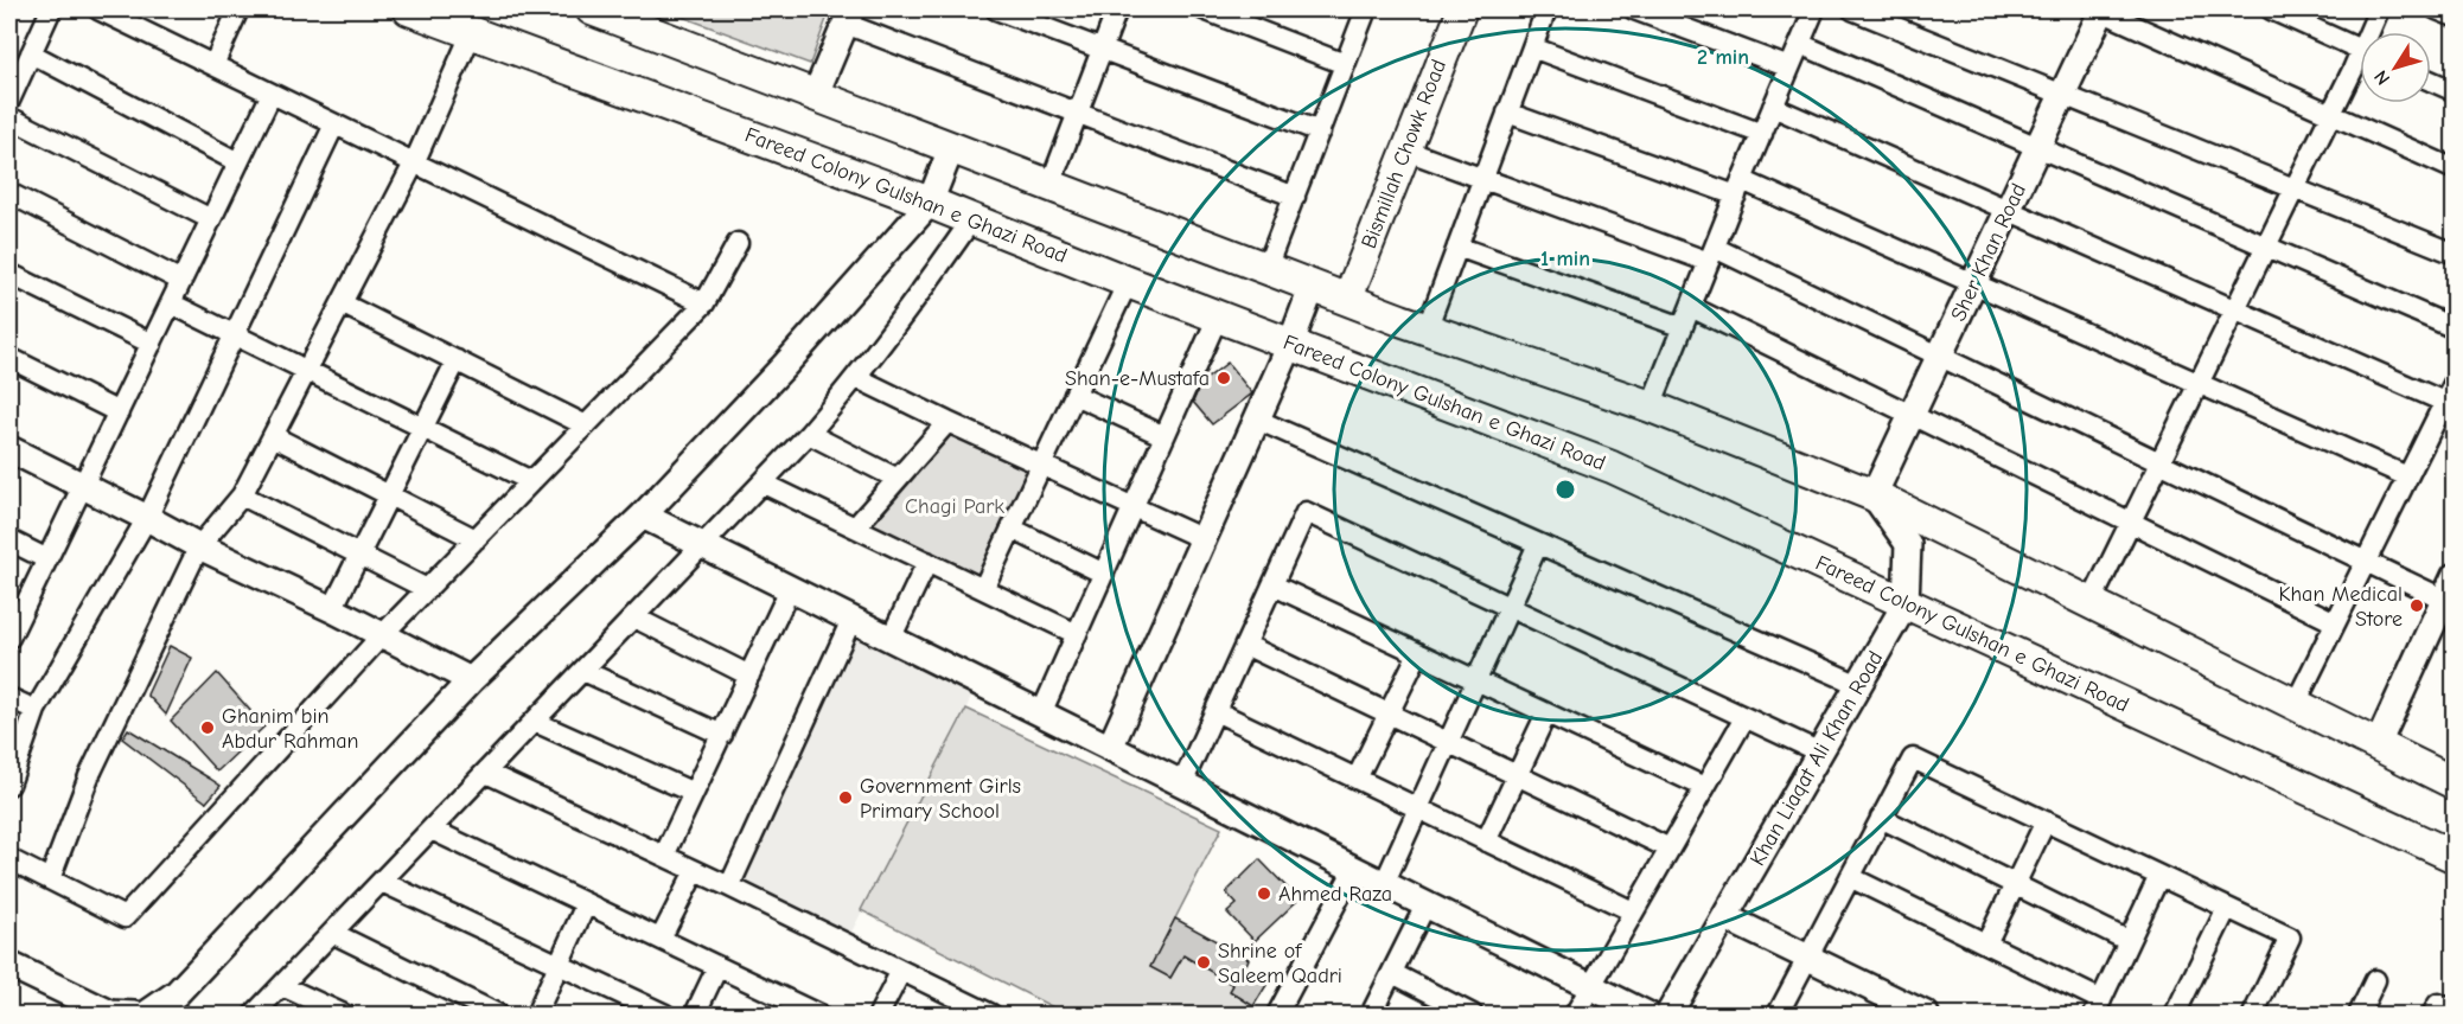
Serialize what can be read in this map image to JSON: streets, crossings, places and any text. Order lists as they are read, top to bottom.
{
  "streets": {
    "main road": ["Bismillah Chowk Road", "Fareed Colony Gulshan e Ghazi Road"],
    "street": ["Sher Khan Road", "Khan Liaqat Ali Khan Road"]
  },
  "crossings": [
    ["Fareed Colony Gulshan e Ghazi Road", "Khan Liaqat Ali Khan Road"],
    ["Sher Khan Road", "Khan Liaqat Ali Khan Road"]
  ],
  "parks": ["Chagi Park"],
  "places": [
    "Shan-e-Mustafa",
    "Khan Medical Store",
    "Ghanim bin Abdur Rahman",
    "Government Girls Primary School",
    "Ahmed Raza",
    "Shrine of Saleem Qadri"
  ],
  "north": "bottom left",
  "rings": ["2 min", "1 min"]
}
